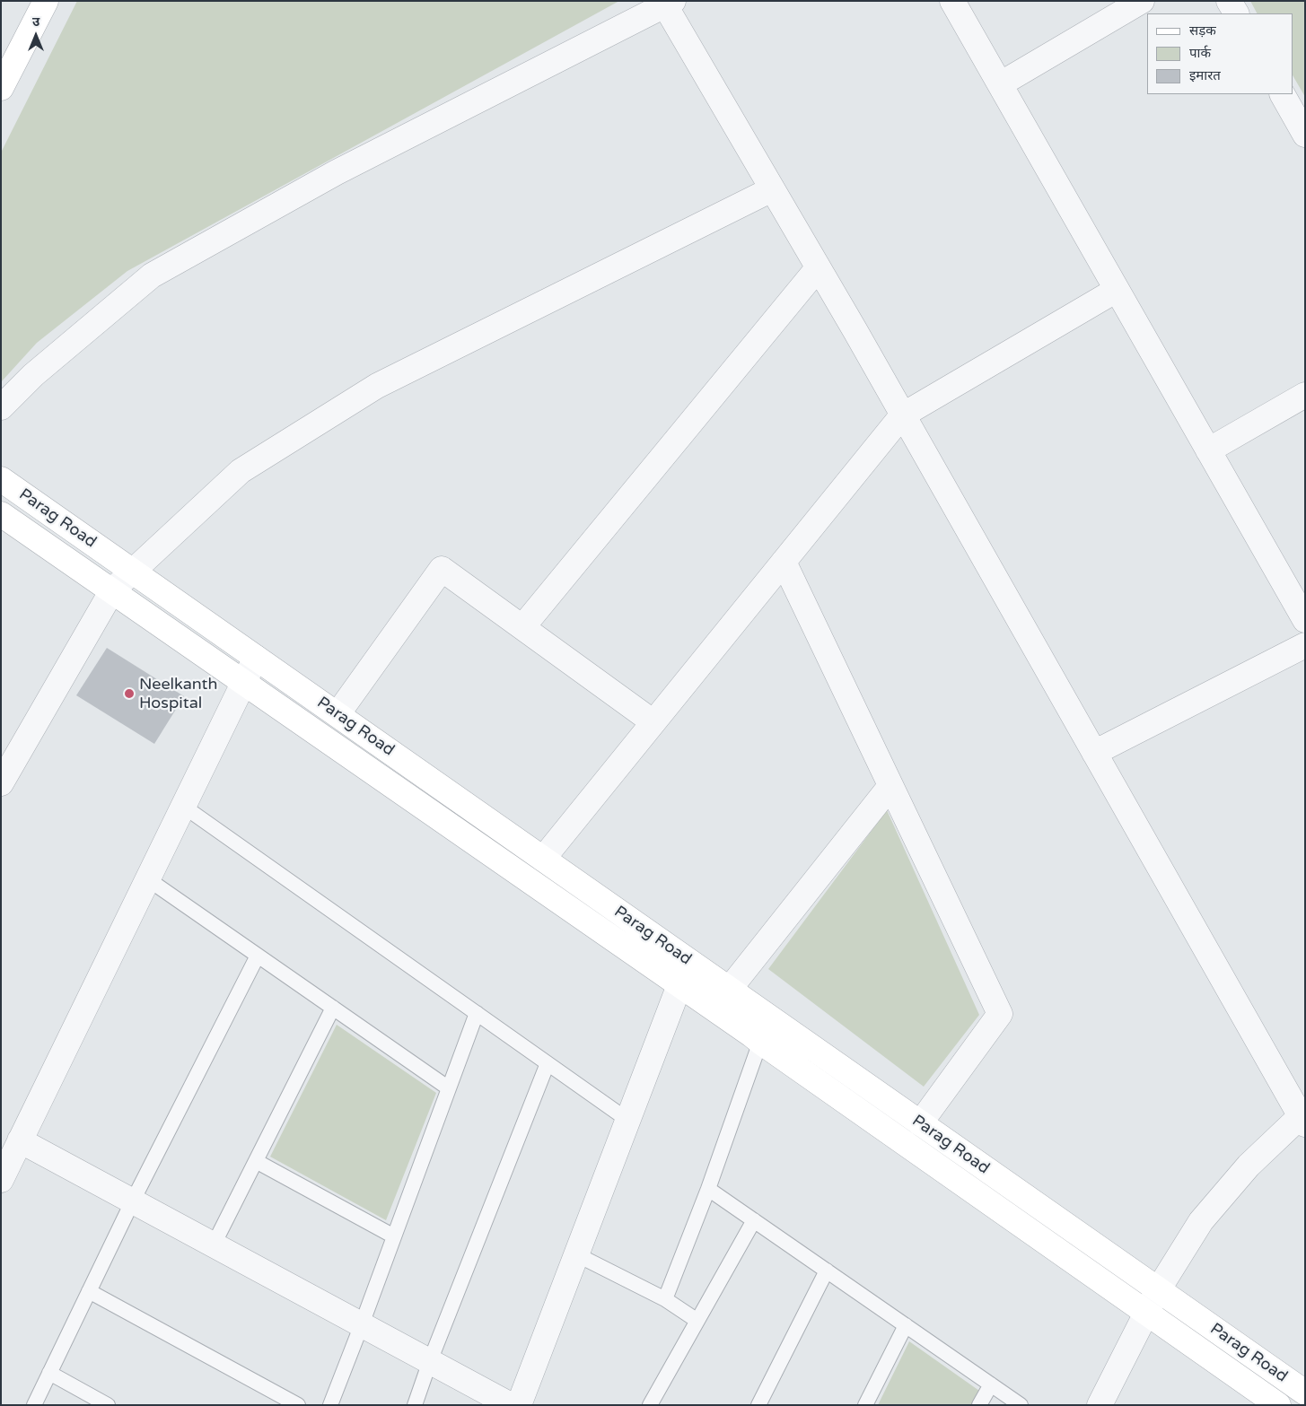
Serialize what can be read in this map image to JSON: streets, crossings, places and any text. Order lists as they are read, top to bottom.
{
  "streets": {
    "street": ["Parag Road"]
  },
  "places": ["Neelkanth Hospital"],
  "legend": ["सड़क", "पार्क", "इमारत"],
  "north": "top"
}
